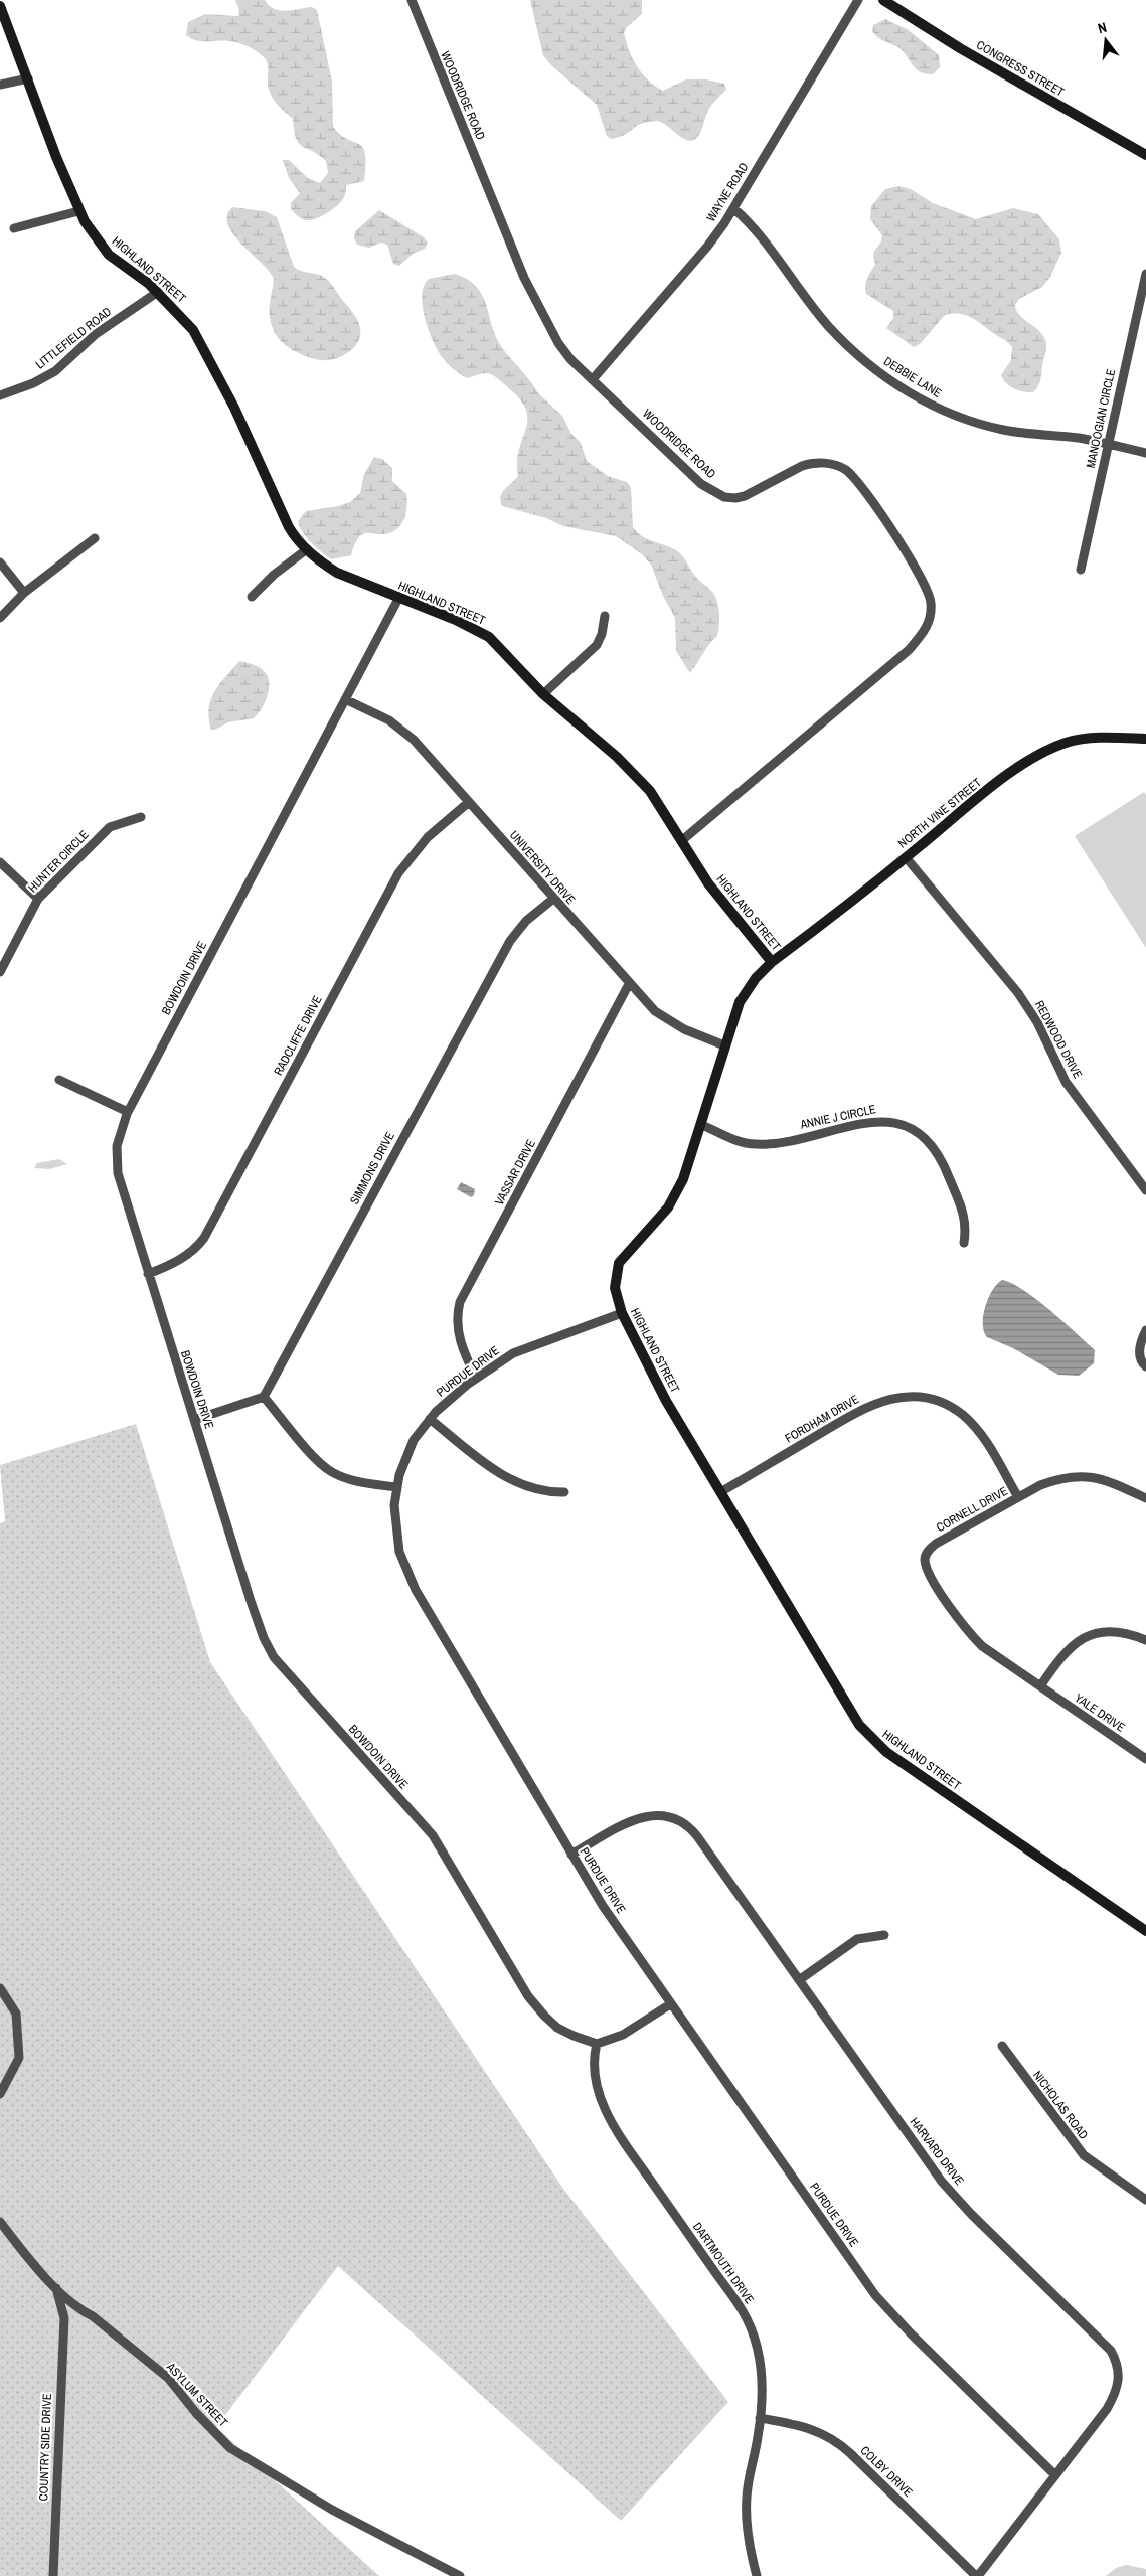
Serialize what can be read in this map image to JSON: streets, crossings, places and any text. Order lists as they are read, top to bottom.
{
  "streets": {
    "street": [
      "CONGRESS STREET",
      "WOODRIDGE ROAD",
      "WAYNE ROAD",
      "HIGHLAND STREET",
      "LITTLEFIELD ROAD",
      "DEBBIE LANE",
      "MANOOGIAN CIRCLE",
      "NORTH VINE STREET",
      "HUNTER CIRCLE",
      "UNIVERSITY DRIVE",
      "BOWDOIN DRIVE",
      "RADCLIFFE DRIVE",
      "REDWOOD DRIVE",
      "ANNIE J CIRCLE",
      "SIMMONS DRIVE",
      "VASSAR DRIVE",
      "PURDUE DRIVE",
      "FORDHAM DRIVE",
      "CORNELL DRIVE",
      "YALE DRIVE",
      "NICHOLAS ROAD",
      "HARVARD DRIVE",
      "DARTMOUTH DRIVE",
      "ASYLUM STREET",
      "COUNTRY SIDE DRIVE",
      "COLBY DRIVE"
    ]
  },
  "crossings": [
    ["WOODRIDGE ROAD", "WAYNE ROAD"],
    ["WOODRIDGE ROAD", "HIGHLAND STREET"],
    ["WAYNE ROAD", "DEBBIE LANE"],
    ["HIGHLAND STREET", "LITTLEFIELD ROAD"],
    ["HIGHLAND STREET", "NORTH VINE STREET"],
    ["HIGHLAND STREET", "UNIVERSITY DRIVE"],
    ["HIGHLAND STREET", "BOWDOIN DRIVE"],
    ["HIGHLAND STREET", "ANNIE J CIRCLE"],
    ["HIGHLAND STREET", "PURDUE DRIVE"],
    ["HIGHLAND STREET", "FORDHAM DRIVE"],
    ["DEBBIE LANE", "MANOOGIAN CIRCLE"],
    ["NORTH VINE STREET", "REDWOOD DRIVE"],
    ["UNIVERSITY DRIVE", "BOWDOIN DRIVE"],
    ["UNIVERSITY DRIVE", "RADCLIFFE DRIVE"],
    ["UNIVERSITY DRIVE", "SIMMONS DRIVE"],
    ["UNIVERSITY DRIVE", "VASSAR DRIVE"],
    ["BOWDOIN DRIVE", "RADCLIFFE DRIVE"],
    ["BOWDOIN DRIVE", "DARTMOUTH DRIVE"],
    ["VASSAR DRIVE", "PURDUE DRIVE"],
    ["PURDUE DRIVE", "HARVARD DRIVE"],
    ["FORDHAM DRIVE", "CORNELL DRIVE"],
    ["CORNELL DRIVE", "YALE DRIVE"],
    ["HARVARD DRIVE", "COLBY DRIVE"],
    ["DARTMOUTH DRIVE", "COLBY DRIVE"],
    ["ASYLUM STREET", "COUNTRY SIDE DRIVE"]
  ],
  "north": "top"
}
